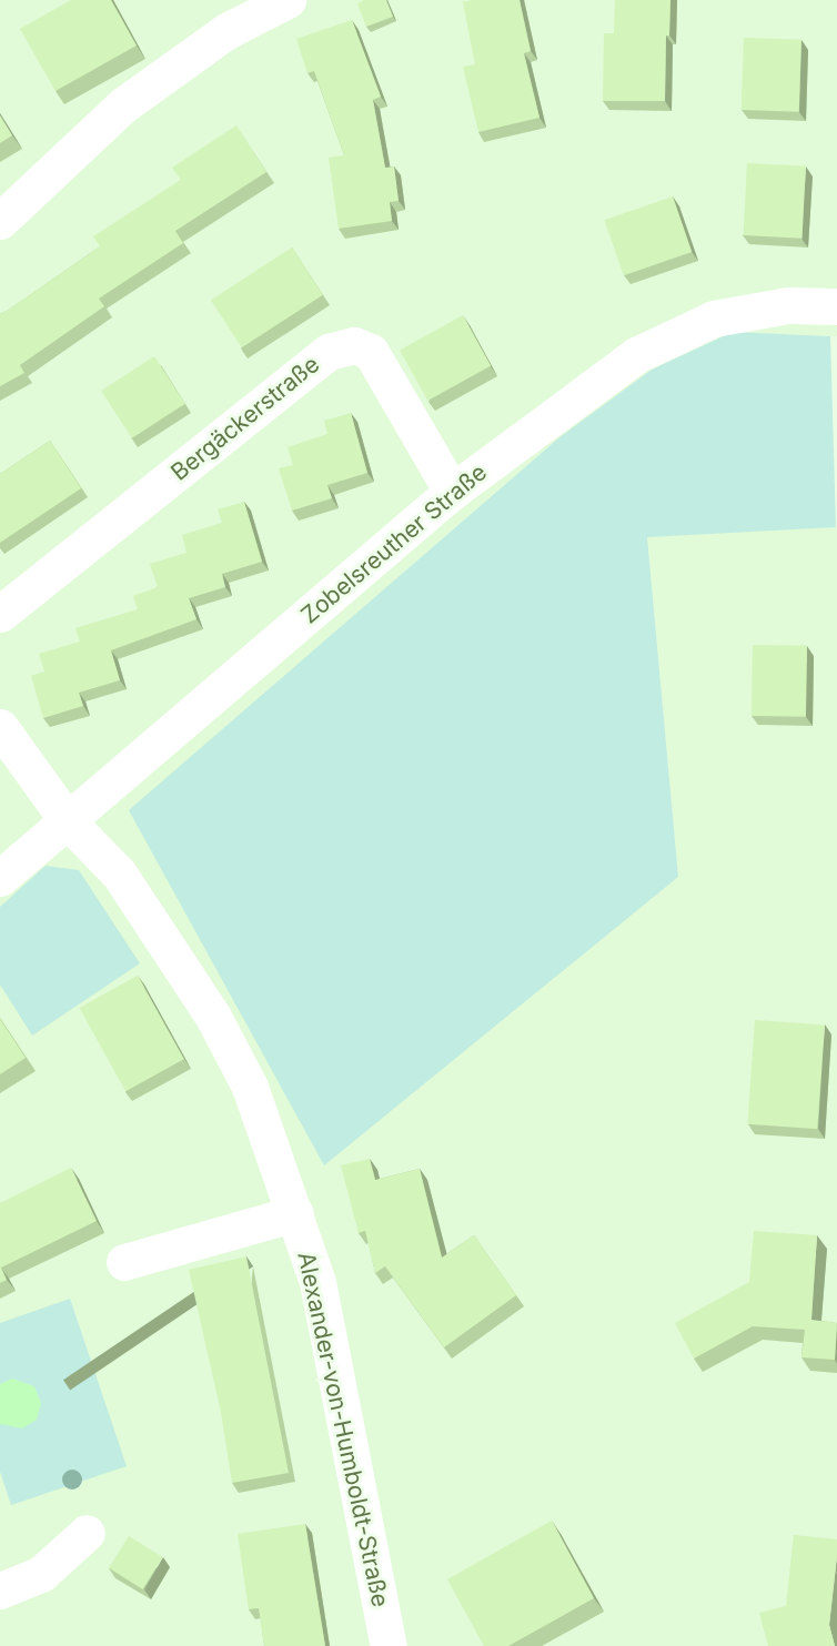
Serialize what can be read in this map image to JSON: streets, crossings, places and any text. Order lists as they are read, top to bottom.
{
  "streets": {
    "street": ["Bergäckerstraße", "Zobelsreuther Straße", "Alexander-von-Humboldt-Straße"]
  },
  "crossings": [
    ["Bergäckerstraße", "Zobelsreuther Straße"],
    ["Zobelsreuther Straße", "Alexander-von-Humboldt-Straße"]
  ]
}
